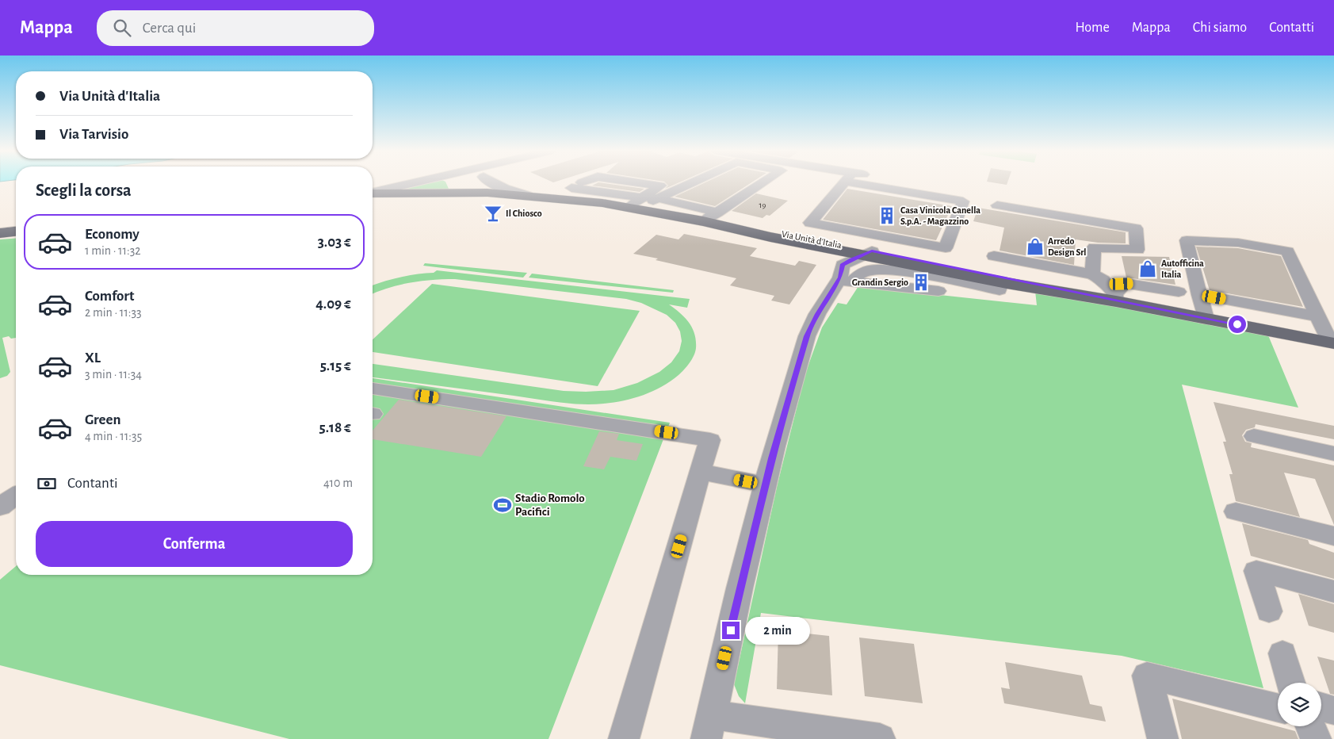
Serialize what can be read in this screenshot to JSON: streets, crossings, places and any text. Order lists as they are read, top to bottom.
{
  "streets": {
    "main road": ["Via Unità d'Italia"]
  },
  "places": {
    "bar": ["Il Chiosco"],
    "building": ["Casa Vinicola Canella S.p.A. - Magazzino", "Grandin Sergio"],
    "shop": ["Arredo Design Srl", "Autofficina Italia"],
    "sports": ["Stadio Romolo Pacifici"]
  },
  "house_numbers": ["19"],
  "page": {
    "header": "Mappa",
    "search": "Cerca qui",
    "nav": [
      "Home",
      "Mappa",
      "Chi siamo",
      "Contatti"
    ],
    "banner": ["Via Unità d'Italia", "Via Tarvisio"],
    "heading": "Scegli la corsa",
    "list": [
      {
        "name": "Economy",
        "note": "1 min · 11:32",
        "value": "3.03 €"
      },
      {
        "name": "Comfort",
        "note": "2 min · 11:33",
        "value": "4.09 €"
      },
      {
        "name": "XL",
        "note": "3 min · 11:34",
        "value": "5.15 €"
      },
      {
        "name": "Green",
        "note": "4 min · 11:35",
        "value": "5.18 €"
      }
    ],
    "pay": ["Contanti", "410 m"],
    "buttons": "Conferma",
    "bubble": "2 min"
  }
}
